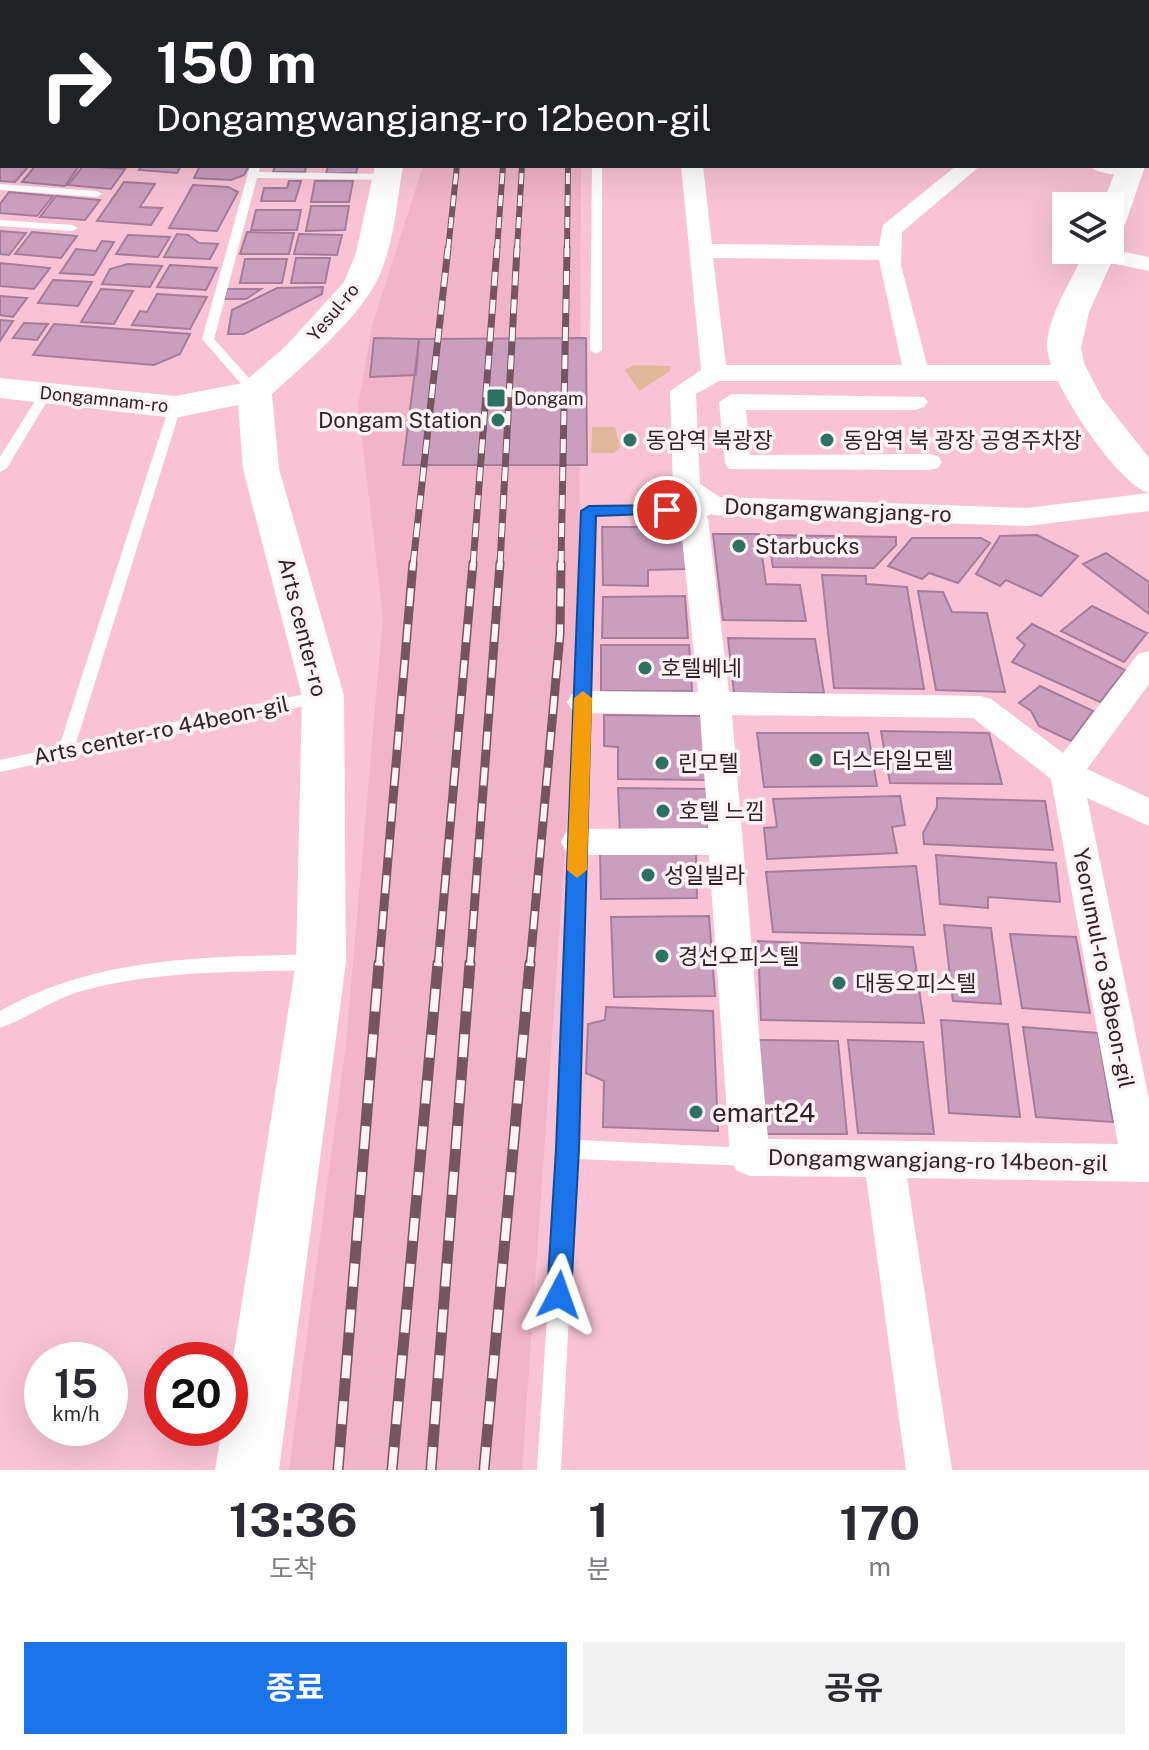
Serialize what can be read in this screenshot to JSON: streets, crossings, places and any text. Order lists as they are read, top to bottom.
{
  "streets": {
    "street": [
      "Yesul-ro",
      "Dongamnam-ro",
      "Dongamgwangjang-ro",
      "Arts center-ro",
      "Yeorumul-ro 38beon-gil",
      "Dongamgwangjang-ro 14beon-gil"
    ],
    "lane": ["Arts center-ro 44beon-gil"]
  },
  "crossings": [
    ["Yesul-ro", "Dongamnam-ro"],
    ["Yesul-ro", "Arts center-ro"],
    ["Dongamnam-ro", "Arts center-ro"],
    ["Dongamgwangjang-ro", "Dongamgwangjang-ro 14beon-gil"],
    ["Arts center-ro", "Arts center-ro 44beon-gil"],
    ["Yeorumul-ro 38beon-gil", "Dongamgwangjang-ro 14beon-gil"]
  ],
  "places": {
    "transit": ["Dongam"],
    "other": [
      "Dongam Station",
      "동암역 북광장",
      "동암역 북 광장 공영주차장",
      "Starbucks",
      "호텔베네",
      "더스타일모텔",
      "린모텔",
      "호텔 느낌",
      "성일빌라",
      "경선오피스텔",
      "대동오피스텔",
      "emart24"
    ]
  },
  "page": {
    "turn": ["150 m", "Dongamgwangjang-ro 12beon-gil"],
    "speed": "15 km/h",
    "limit": "20",
    "eta": [
      "13:36",
      "도착",
      "1",
      "분",
      "170",
      "m"
    ],
    "buttons": ["종료", "공유"]
  }
}
